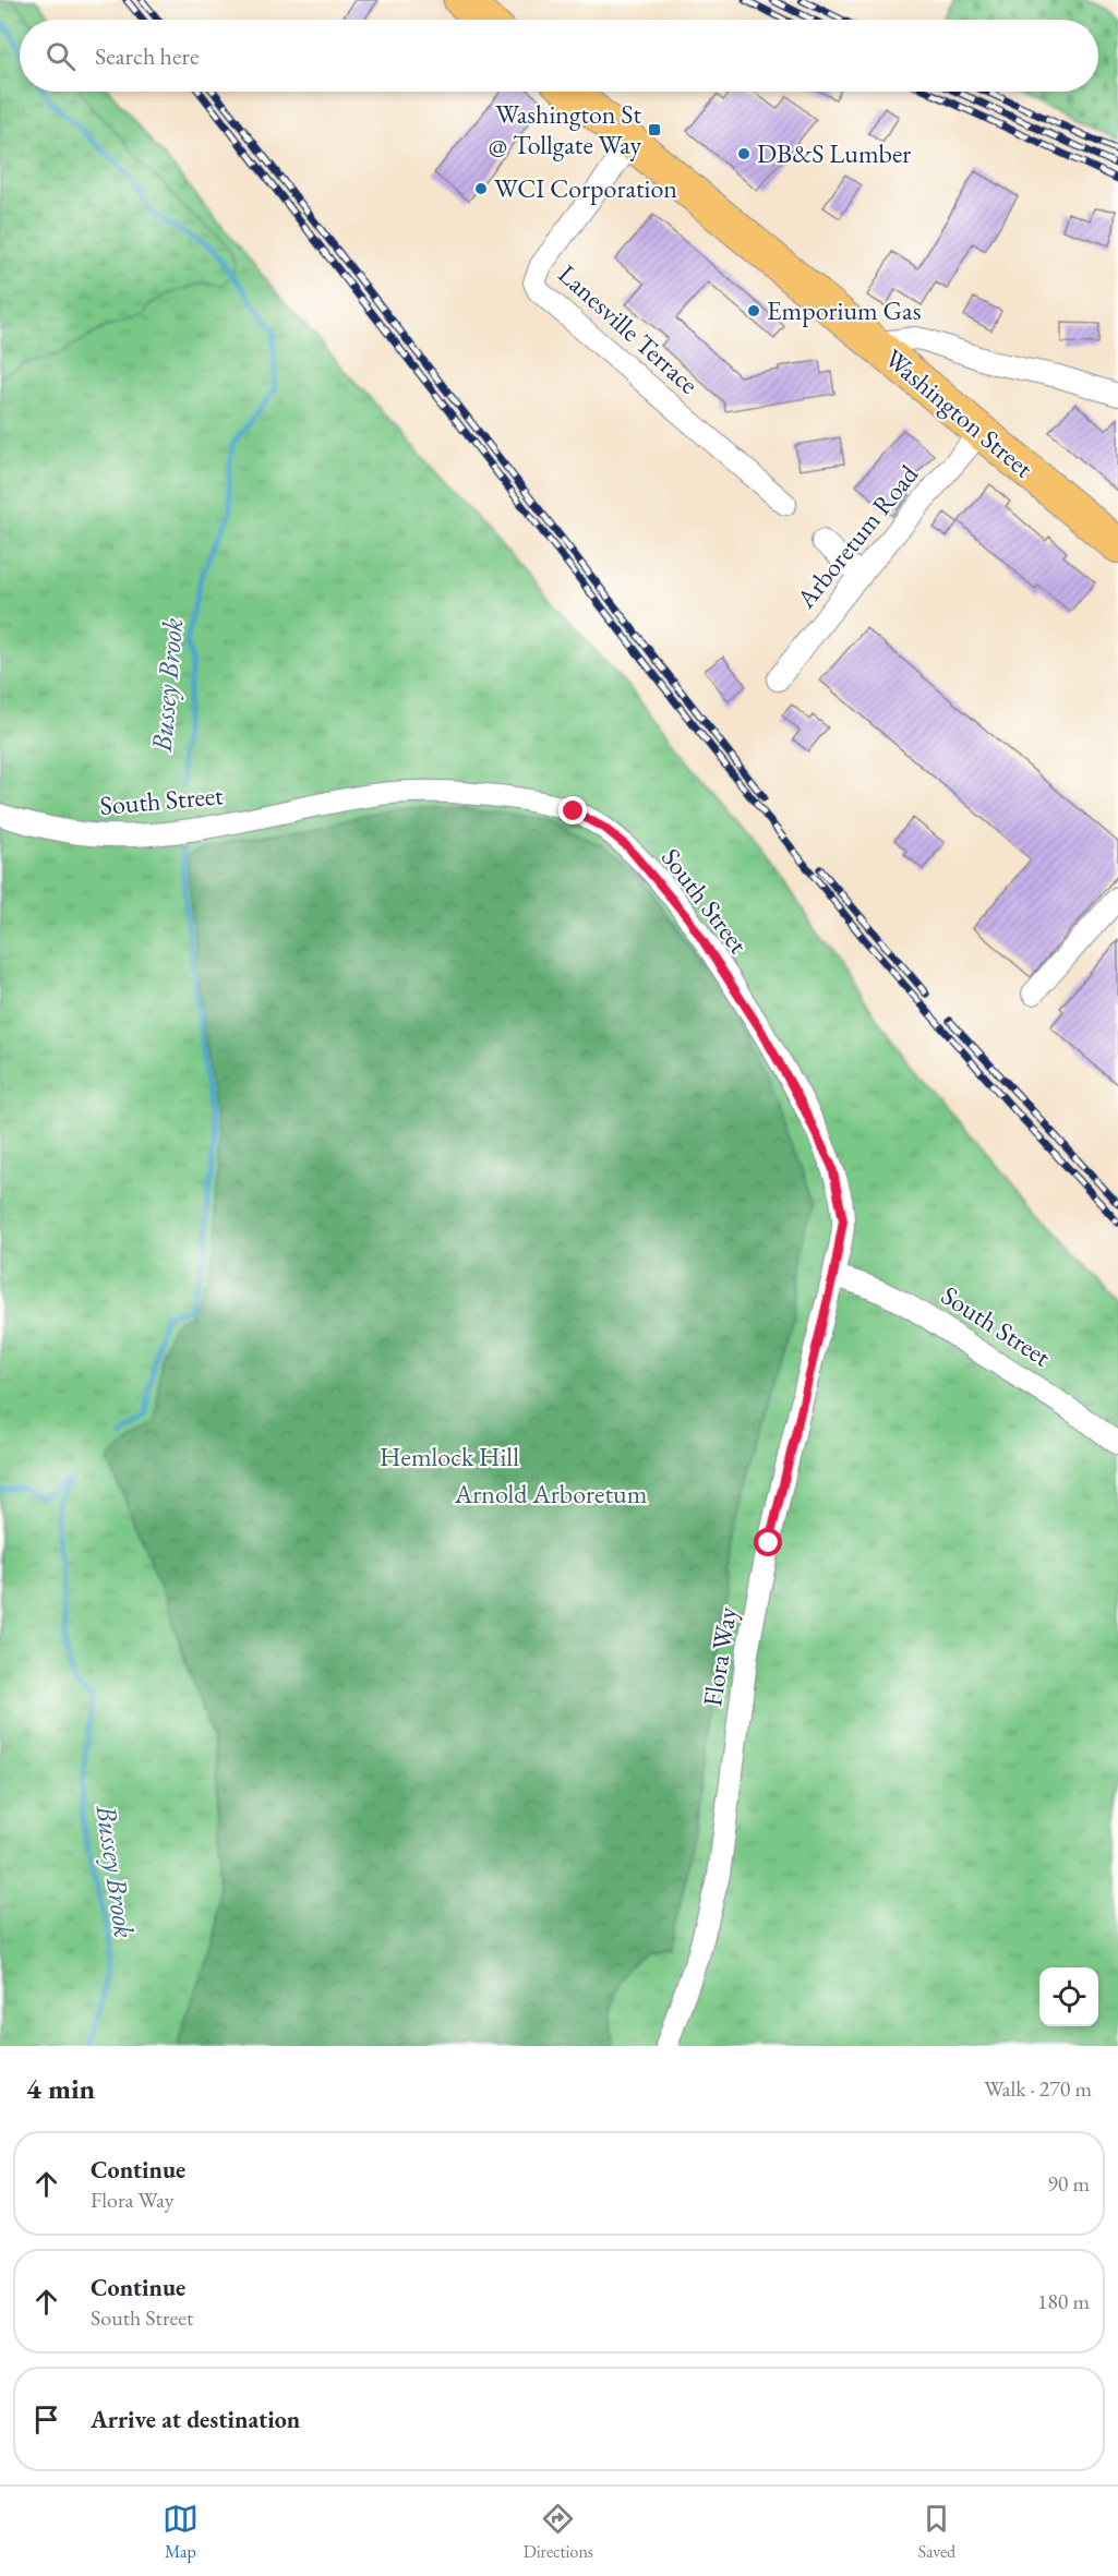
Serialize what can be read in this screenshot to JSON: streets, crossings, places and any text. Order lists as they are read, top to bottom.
{
  "streets": {
    "main road": ["Washington Street"],
    "street": [
      "Lanesville Terrace",
      "Arboretum Road",
      "South Street",
      "Flora Way"
    ]
  },
  "crossings": [
    ["Lanesville Terrace", "Washington Street"],
    ["Washington Street", "Arboretum Road"],
    ["South Street", "Flora Way"]
  ],
  "water": ["Bussey Brook"],
  "parks": ["Hemlock Hill", "Arnold Arboretum"],
  "places": {
    "transit": ["Washington St @ Tollgate Way"],
    "other": ["DB&S Lumber", "WCI Corporation", "Emporium Gas"]
  },
  "page": {
    "search": "Search here",
    "heading": ["4 min", "Walk · 270 m"],
    "list": [
      ["Continue", "Flora Way", "90 m"],
      ["Continue", "South Street", "180 m"],
      "Arrive at destination"
    ],
    "nav": ["Map", "Directions", "Saved"]
  }
}
